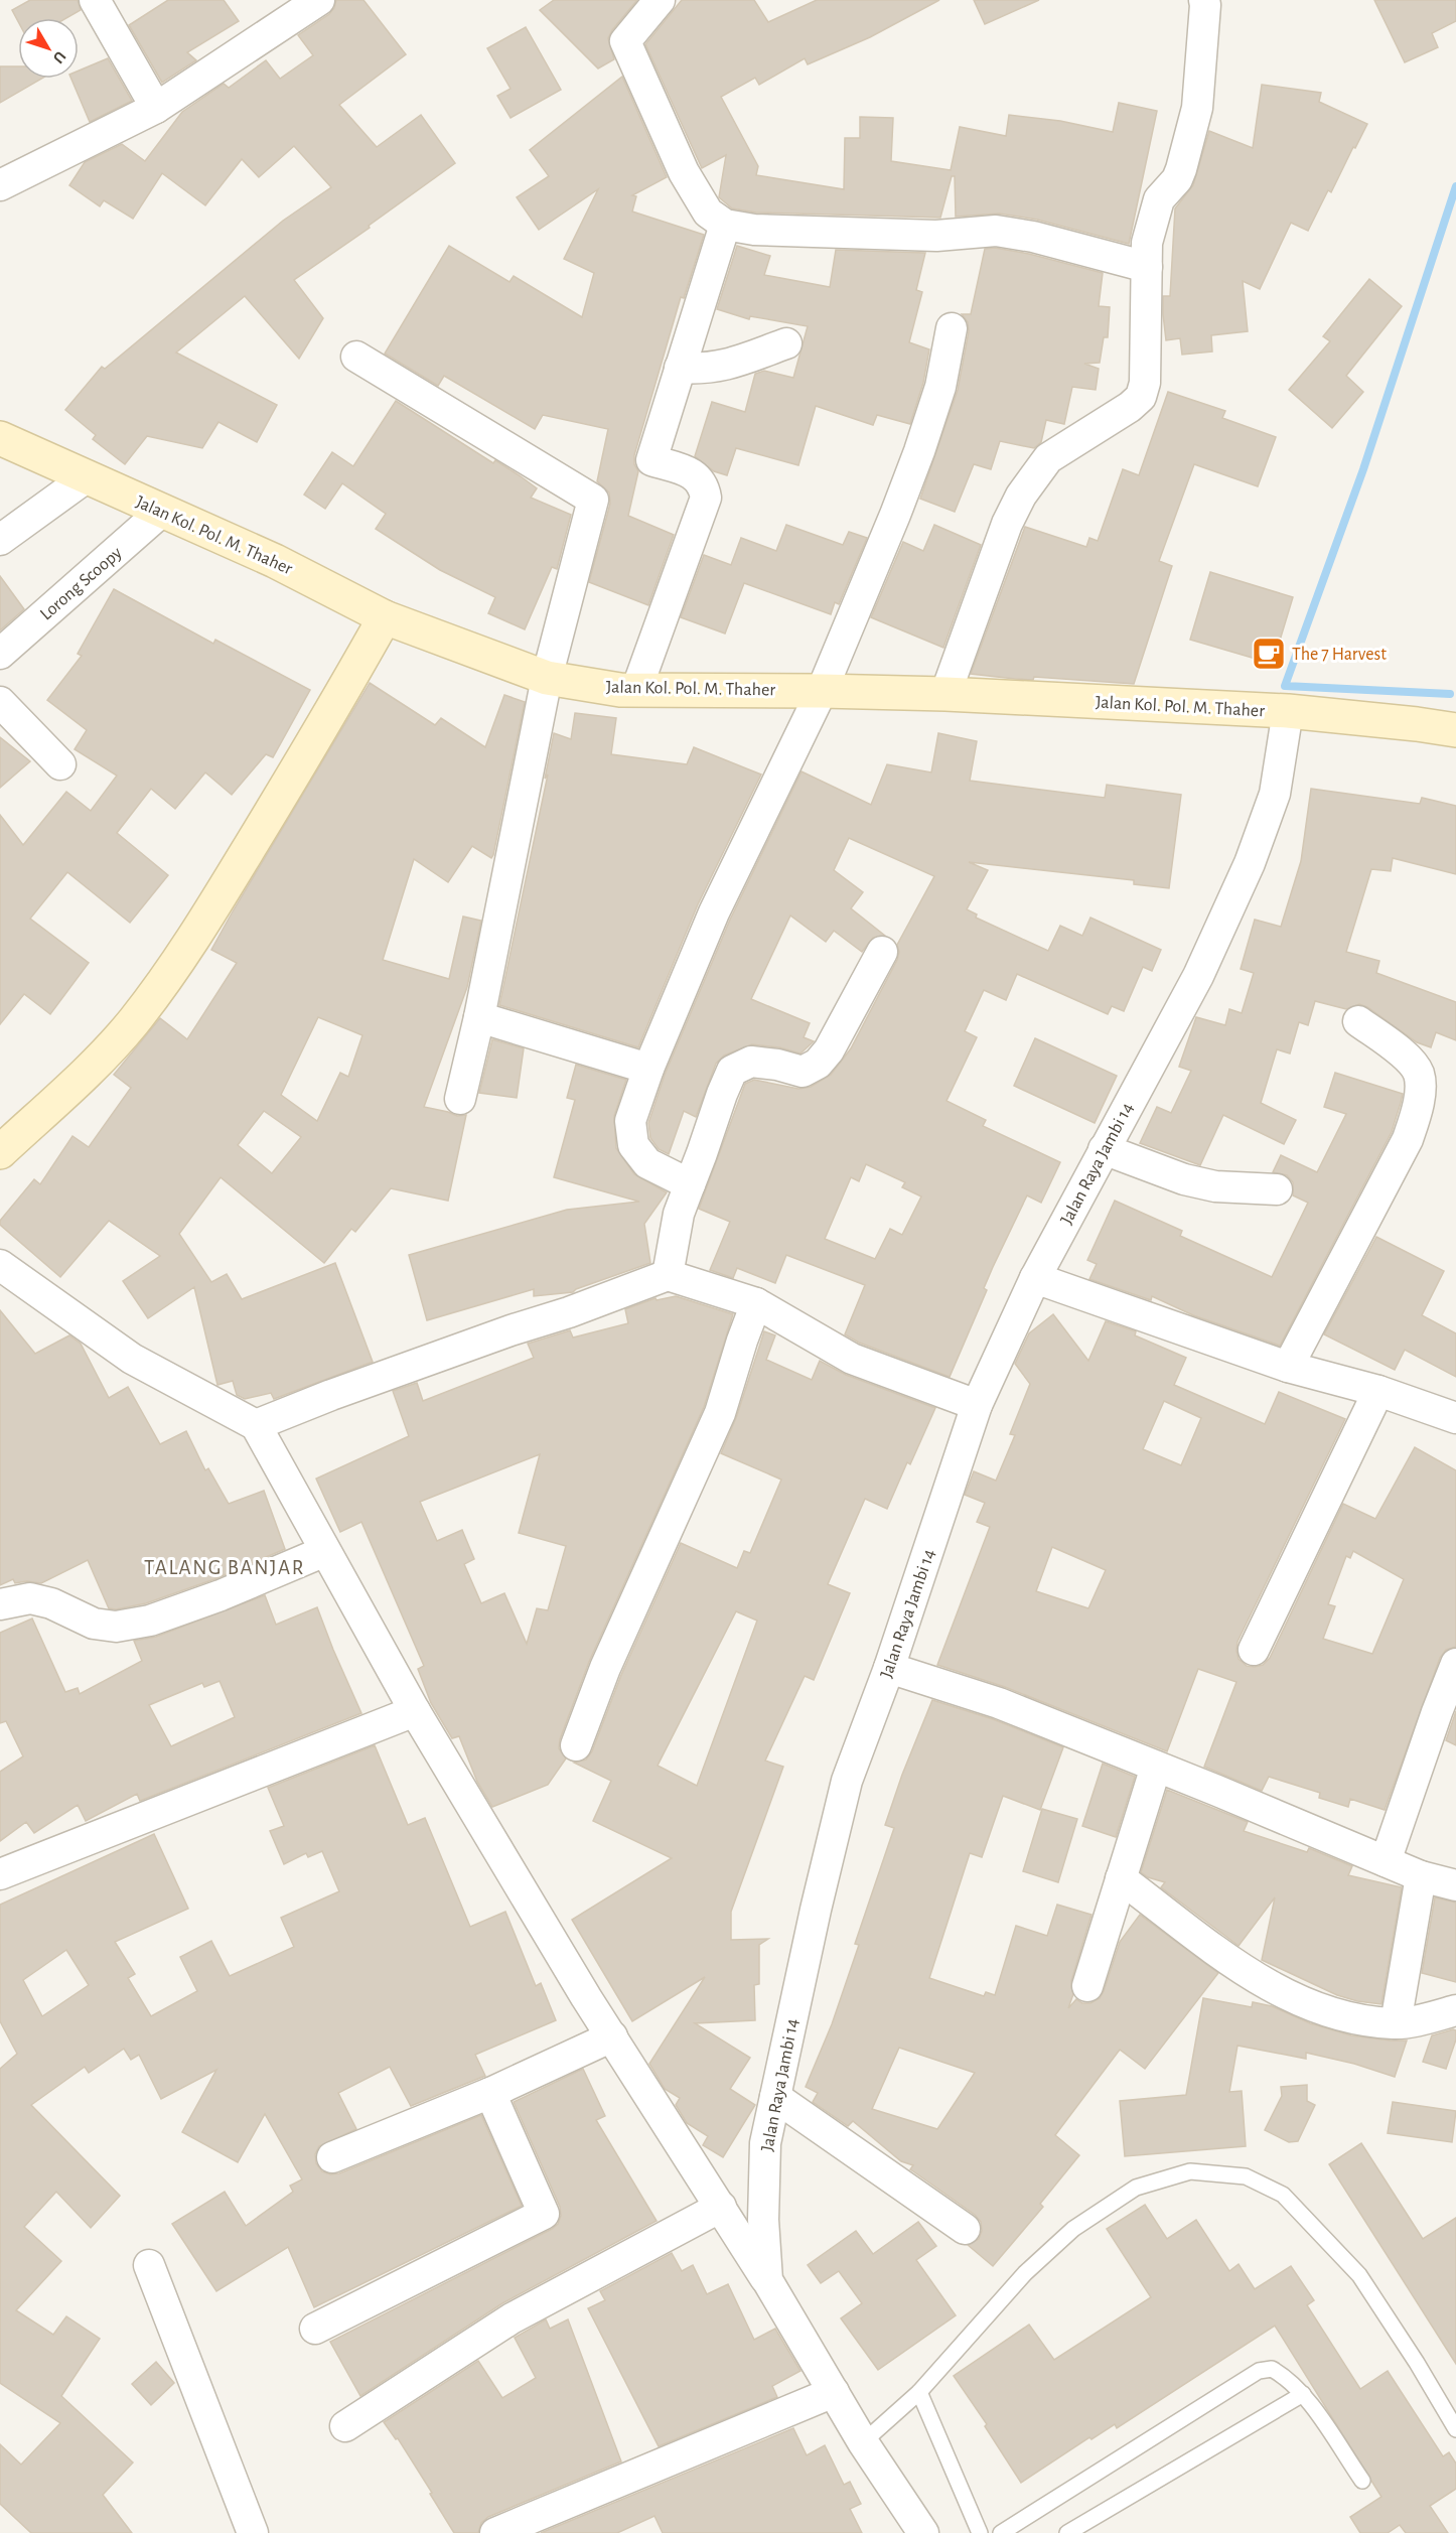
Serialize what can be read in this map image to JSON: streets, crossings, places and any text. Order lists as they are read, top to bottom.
{
  "streets": {
    "street": ["Jalan Kol. Pol. M. Thaher", "Lorong Scoopy", "Jalan Raya Jambi 14"]
  },
  "crossings": [
    ["Jalan Kol. Pol. M. Thaher", "Lorong Scoopy"],
    ["Jalan Kol. Pol. M. Thaher", "Jalan Raya Jambi 14"]
  ],
  "districts": ["TALANG BANJAR"],
  "places": {
    "cafe": ["The 7 Harvest"]
  },
  "north": "bottom right"
}
